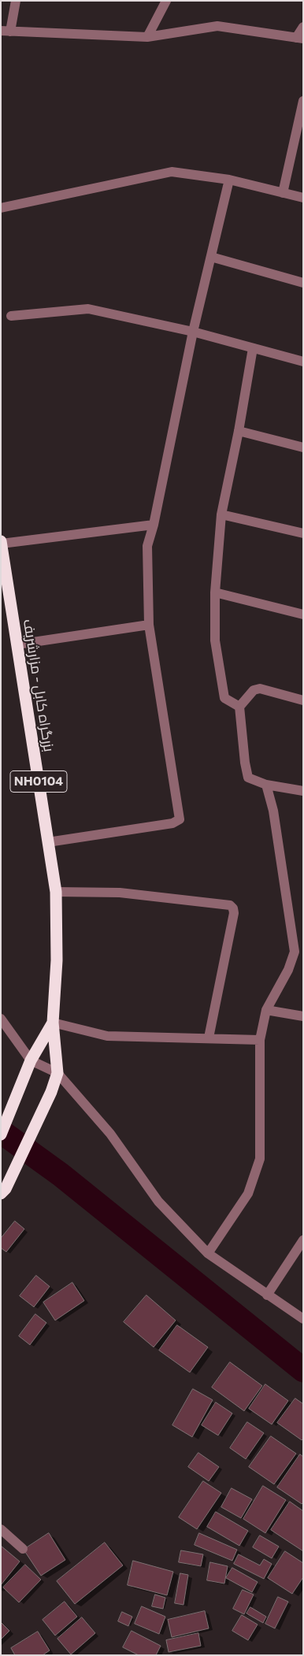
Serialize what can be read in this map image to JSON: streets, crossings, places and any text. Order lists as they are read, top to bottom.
{
  "streets": {
    "highway": ["بزرگراه کابل - مزارشریف", "NH0104"]
  }
}
